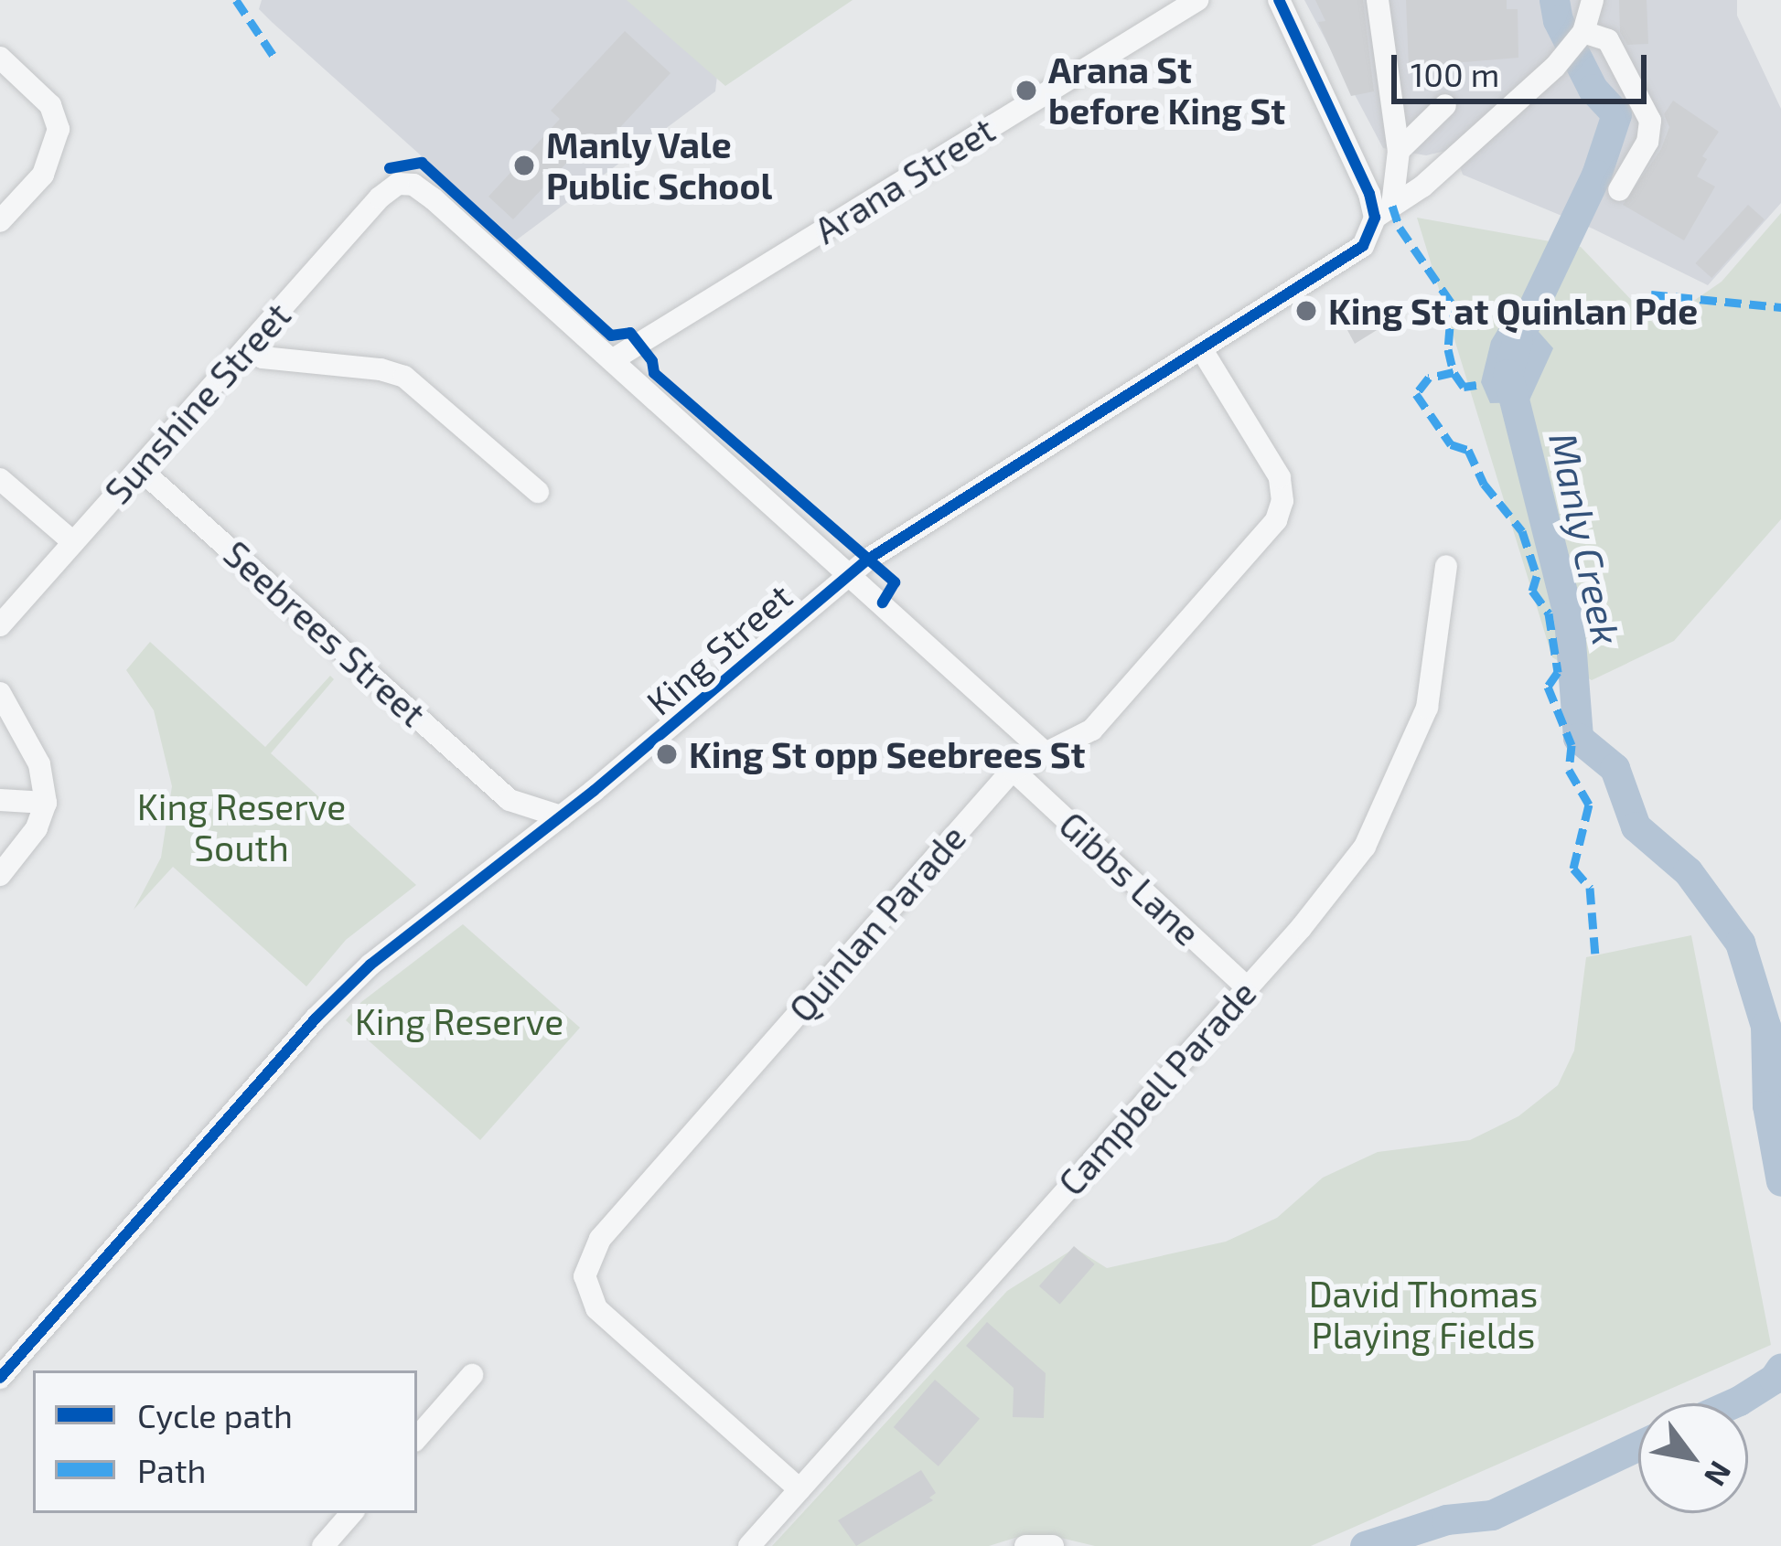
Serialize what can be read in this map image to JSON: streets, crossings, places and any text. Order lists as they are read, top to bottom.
{
  "streets": {
    "street": [
      "Arana Street",
      "Sunshine Street",
      "Seebrees Street",
      "King Street",
      "Gibbs Lane",
      "Quinlan Parade",
      "Campbell Parade"
    ]
  },
  "crossings": [
    ["Arana Street", "Sunshine Street"],
    ["Sunshine Street", "Seebrees Street"],
    ["Seebrees Street", "King Street"],
    ["King Street", "Quinlan Parade"],
    ["Gibbs Lane", "Quinlan Parade"],
    ["Gibbs Lane", "Campbell Parade"],
    ["Quinlan Parade", "Campbell Parade"]
  ],
  "water": ["Manly Creek"],
  "parks": ["King Reserve South", "King Reserve", "David Thomas Playing Fields"],
  "places": [
    "Arana St before King St",
    "Manly Vale Public School",
    "King St at Quinlan Pde",
    "King St opp Seebrees St"
  ],
  "legend": ["Cycle path", "Path"],
  "scale_bar": "100 m",
  "north": "bottom right"
}
